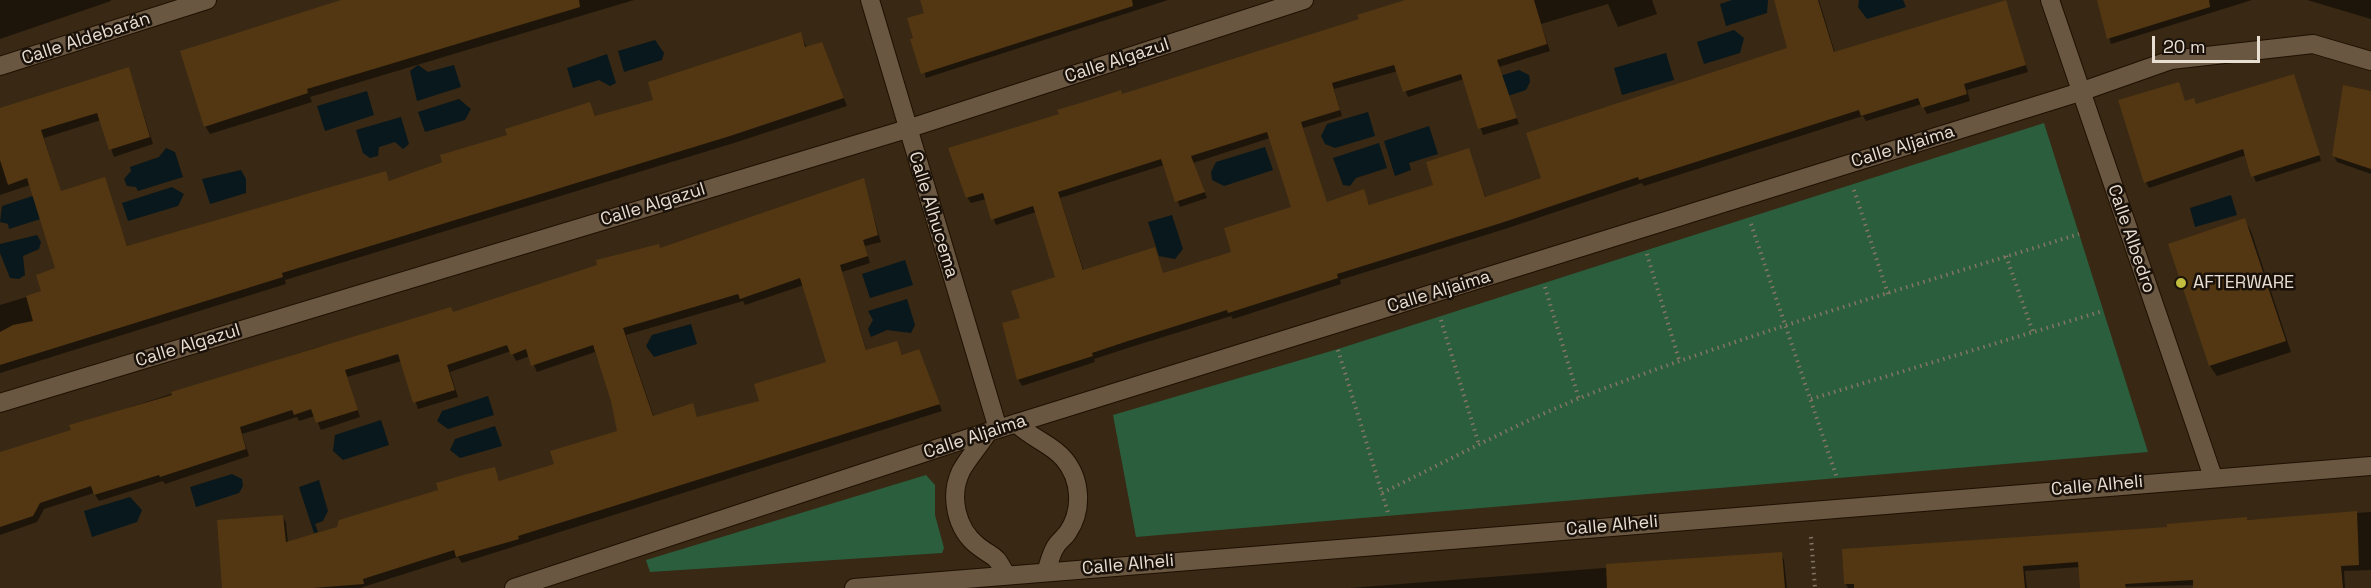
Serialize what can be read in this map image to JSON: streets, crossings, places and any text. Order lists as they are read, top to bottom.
{
  "streets": {
    "street": [
      "Calle Aldebarán",
      "Calle Algazul",
      "Calle Aljaima",
      "Calle Alhucema",
      "Calle Albedro",
      "Calle Alheli"
    ]
  },
  "crossings": [
    ["Calle Algazul", "Calle Alhucema"],
    ["Calle Aljaima", "Calle Alhucema"],
    ["Calle Aljaima", "Calle Albedro"],
    ["Calle Aljaima", "Calle Alheli"],
    ["Calle Alhucema", "Calle Alheli"],
    ["Calle Albedro", "Calle Alheli"]
  ],
  "places": ["AFTERWARE"],
  "scale_bar": "20 m"
}
